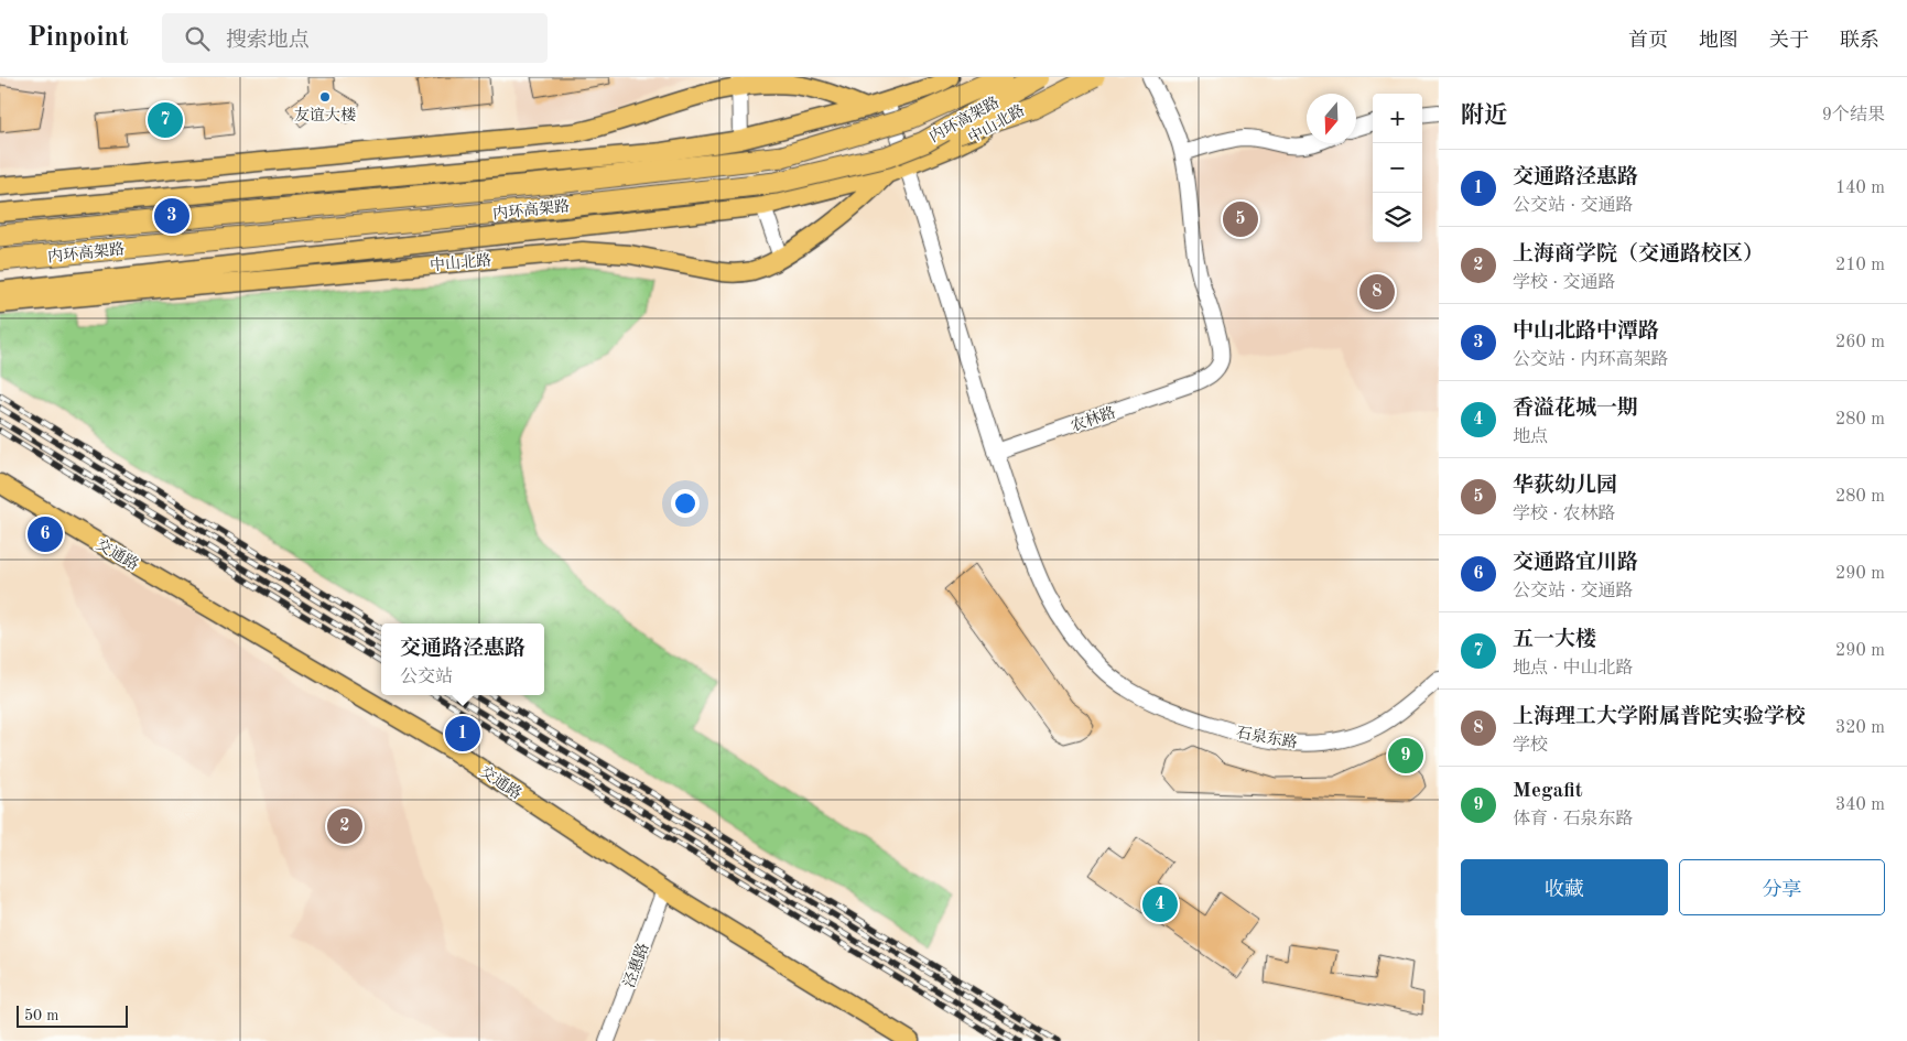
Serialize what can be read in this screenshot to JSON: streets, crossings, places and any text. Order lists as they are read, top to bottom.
{
  "streets": {
    "highway": ["内环高架路"],
    "main road": ["中山北路", "交通路"],
    "street": ["农林路", "石泉东路", "泾惠路"]
  },
  "crossings": [
    ["内环高架路", "中山北路"],
    ["农林路", "石泉东路"],
    ["交通路", "泾惠路"]
  ],
  "places": ["友谊大楼"],
  "scale_bar": "50 m",
  "north": "bottom",
  "page": {
    "header": "Pinpoint",
    "search": "搜索地点",
    "nav": [
      "首页",
      "地图",
      "关于",
      "联系"
    ],
    "heading": ["附近", "9个结果"],
    "map_buttons": ["+", "−"],
    "pins": [
      "7",
      "3",
      "5",
      "8",
      "6",
      "1",
      "9",
      "2",
      "4"
    ],
    "list": [
      {
        "mark": "1",
        "name": "交通路泾惠路",
        "note": "公交站 · 交通路",
        "value": "140 m"
      },
      {
        "mark": "2",
        "name": "上海商学院（交通路校区）",
        "note": "学校 · 交通路",
        "value": "210 m"
      },
      {
        "mark": "3",
        "name": "中山北路中潭路",
        "note": "公交站 · 内环高架路",
        "value": "260 m"
      },
      {
        "mark": "4",
        "name": "香溢花城一期",
        "note": "地点",
        "value": "280 m"
      },
      {
        "mark": "5",
        "name": "华荻幼儿园",
        "note": "学校 · 农林路",
        "value": "280 m"
      },
      {
        "mark": "6",
        "name": "交通路宜川路",
        "note": "公交站 · 交通路",
        "value": "290 m"
      },
      {
        "mark": "7",
        "name": "五一大楼",
        "note": "地点 · 中山北路",
        "value": "290 m"
      },
      {
        "mark": "8",
        "name": "上海理工大学附属普陀实验学校",
        "note": "学校",
        "value": "320 m"
      },
      {
        "mark": "9",
        "name": "Megafit",
        "note": "体育 · 石泉东路",
        "value": "340 m"
      }
    ],
    "popup": ["交通路泾惠路", "公交站"],
    "buttons": ["收藏", "分享"],
    "scale": "50 m"
  }
}
